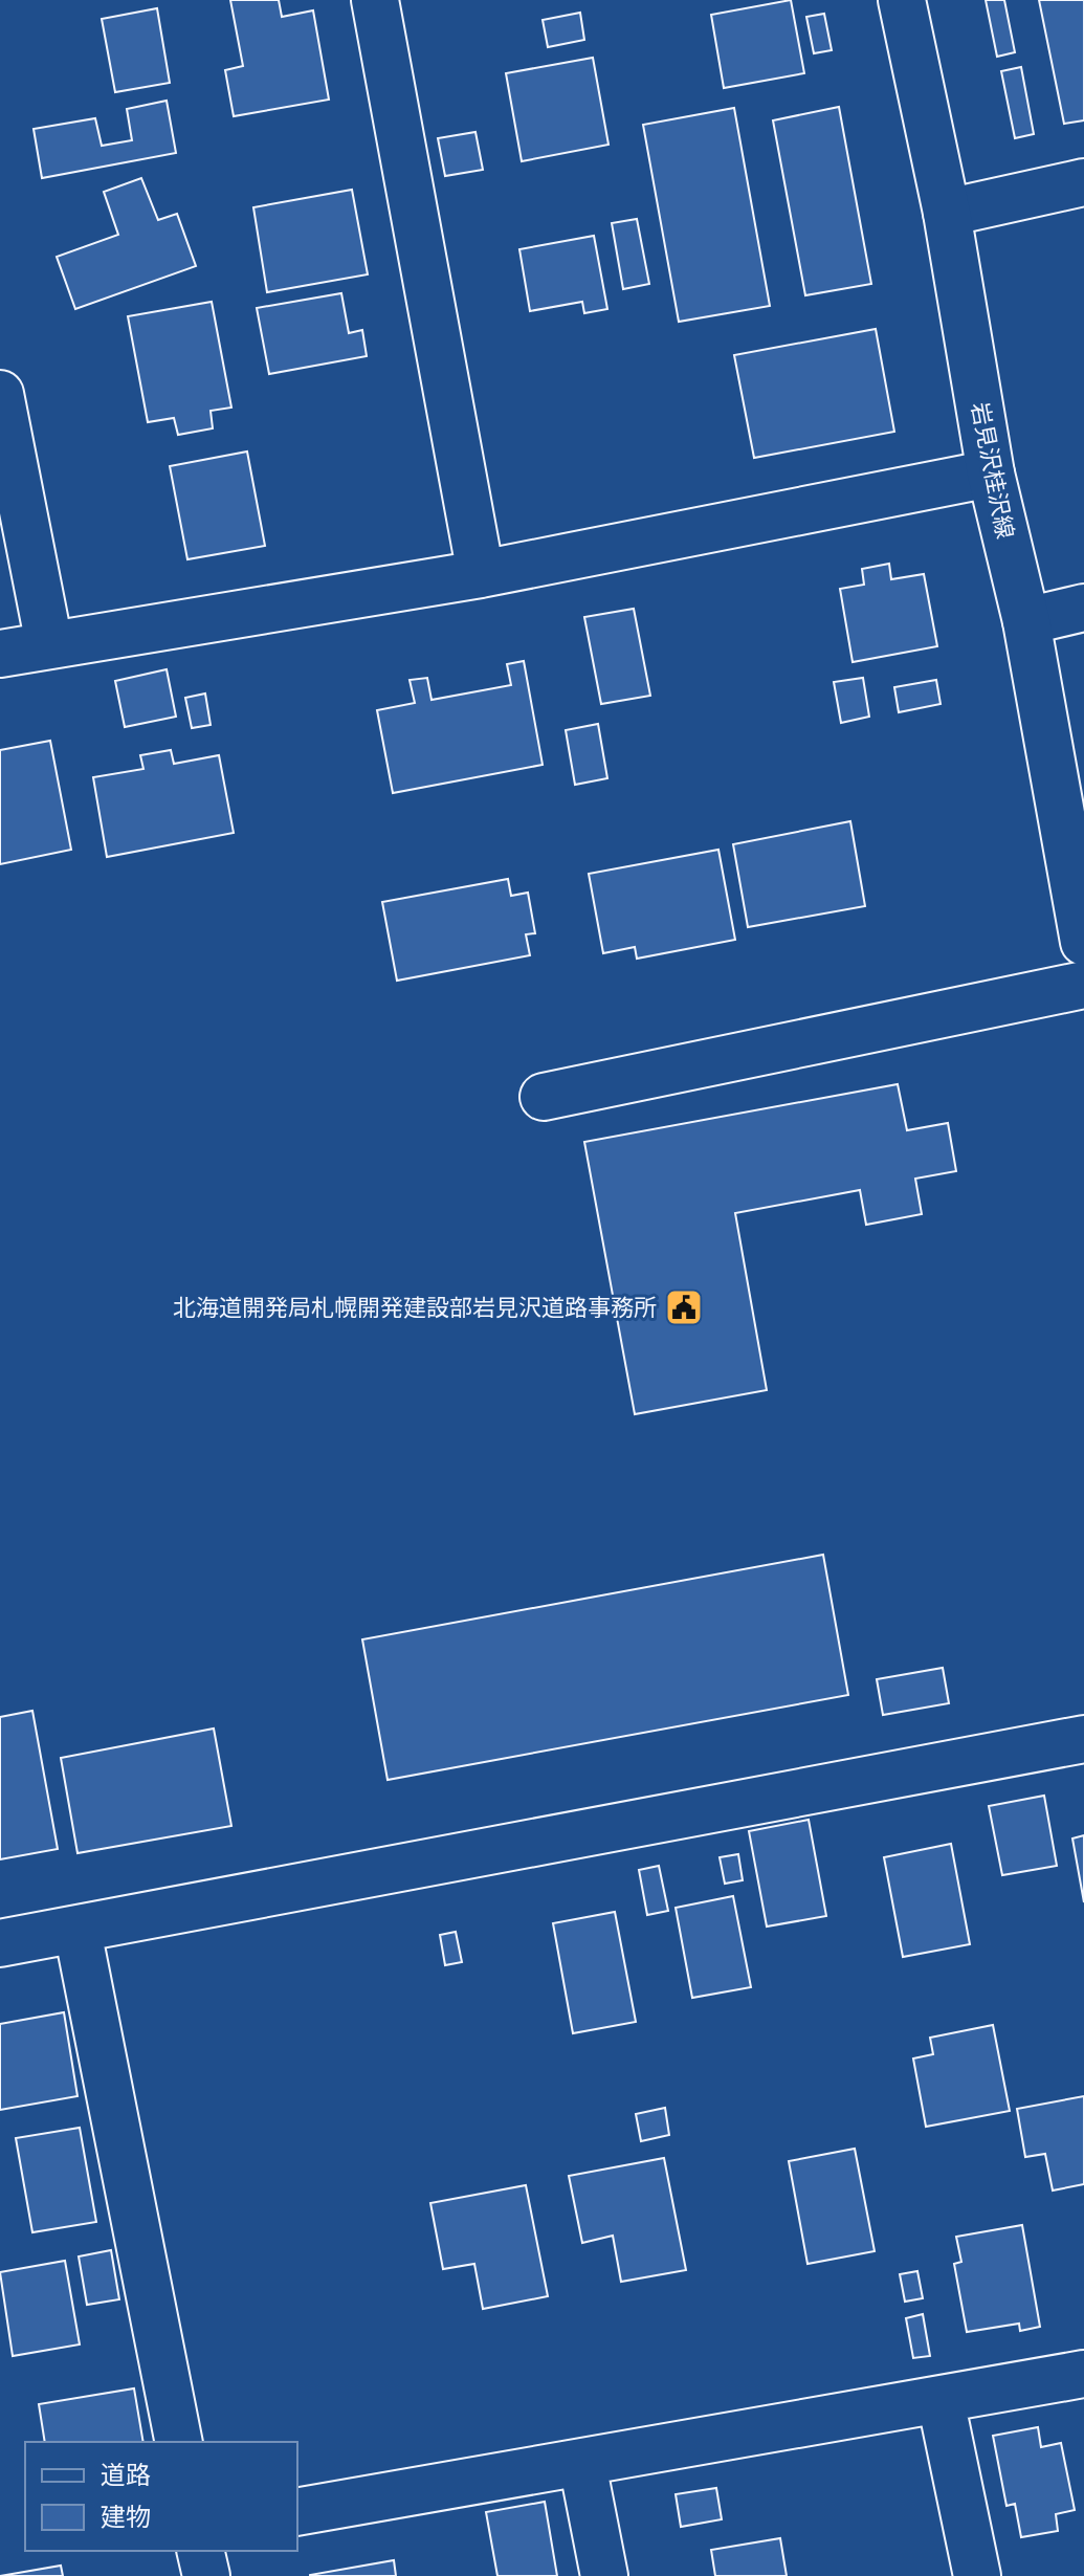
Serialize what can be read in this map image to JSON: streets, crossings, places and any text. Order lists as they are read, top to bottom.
{
  "streets": {
    "street": ["岩見沢桂沢線"]
  },
  "places": {
    "public building": ["北海道開発局札幌開発建設部岩見沢道路事務所"]
  },
  "legend": ["道路", "建物"]
}
